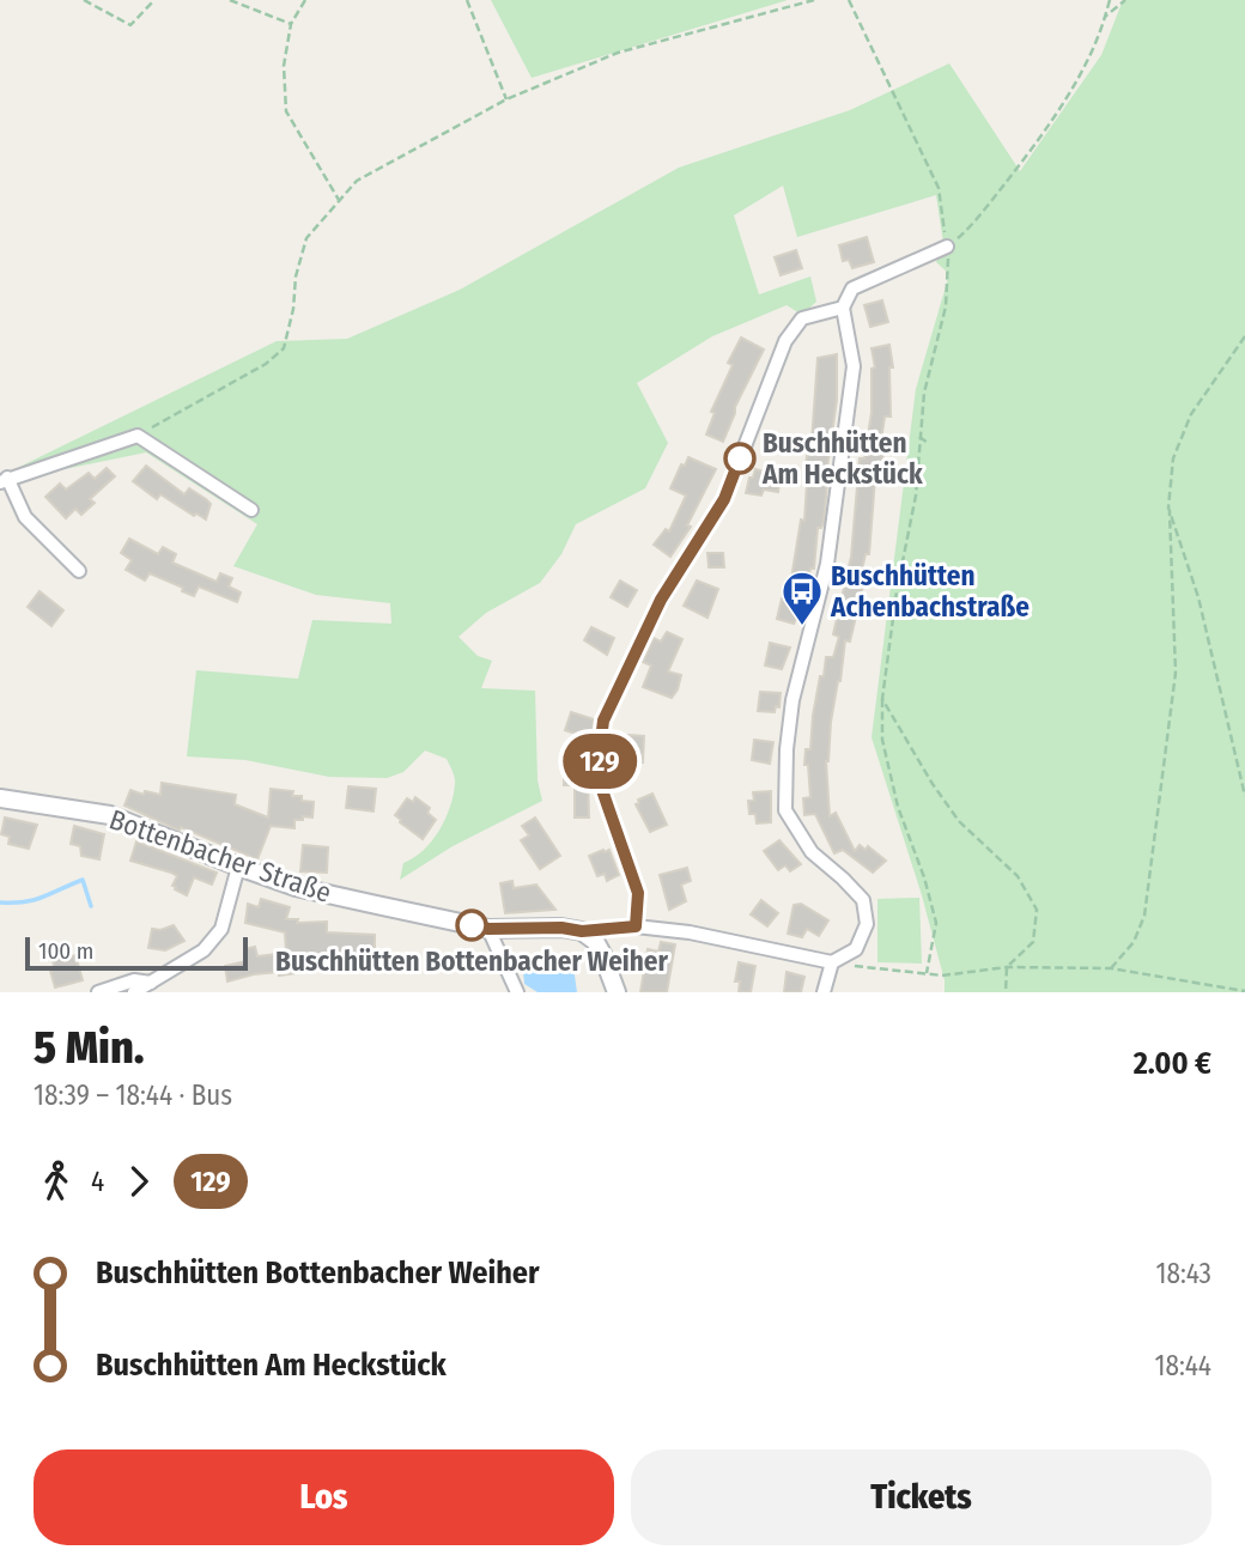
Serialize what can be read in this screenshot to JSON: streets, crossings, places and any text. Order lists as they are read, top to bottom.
{
  "streets": {
    "street": ["Bottenbacher Straße"]
  },
  "places": {
    "other": ["Buschhütten Am Heckstück", "Buschhütten Bottenbacher Weiher"],
    "bus stop": ["Buschhütten Achenbachstraße"]
  },
  "lines": ["bus line 129"],
  "scale_bar": "100 m",
  "page": {
    "on_map": "129",
    "scale": "100 m",
    "heading": ["5 Min.", "18:39 – 18:44 · Bus", "2.00 €"],
    "legs": ["4", "129"],
    "list": [
      {
        "name": "Buschhütten Bottenbacher Weiher",
        "value": "18:43"
      },
      {
        "name": "Buschhütten Am Heckstück",
        "value": "18:44"
      }
    ],
    "buttons": ["Los", "Tickets"]
  }
}
